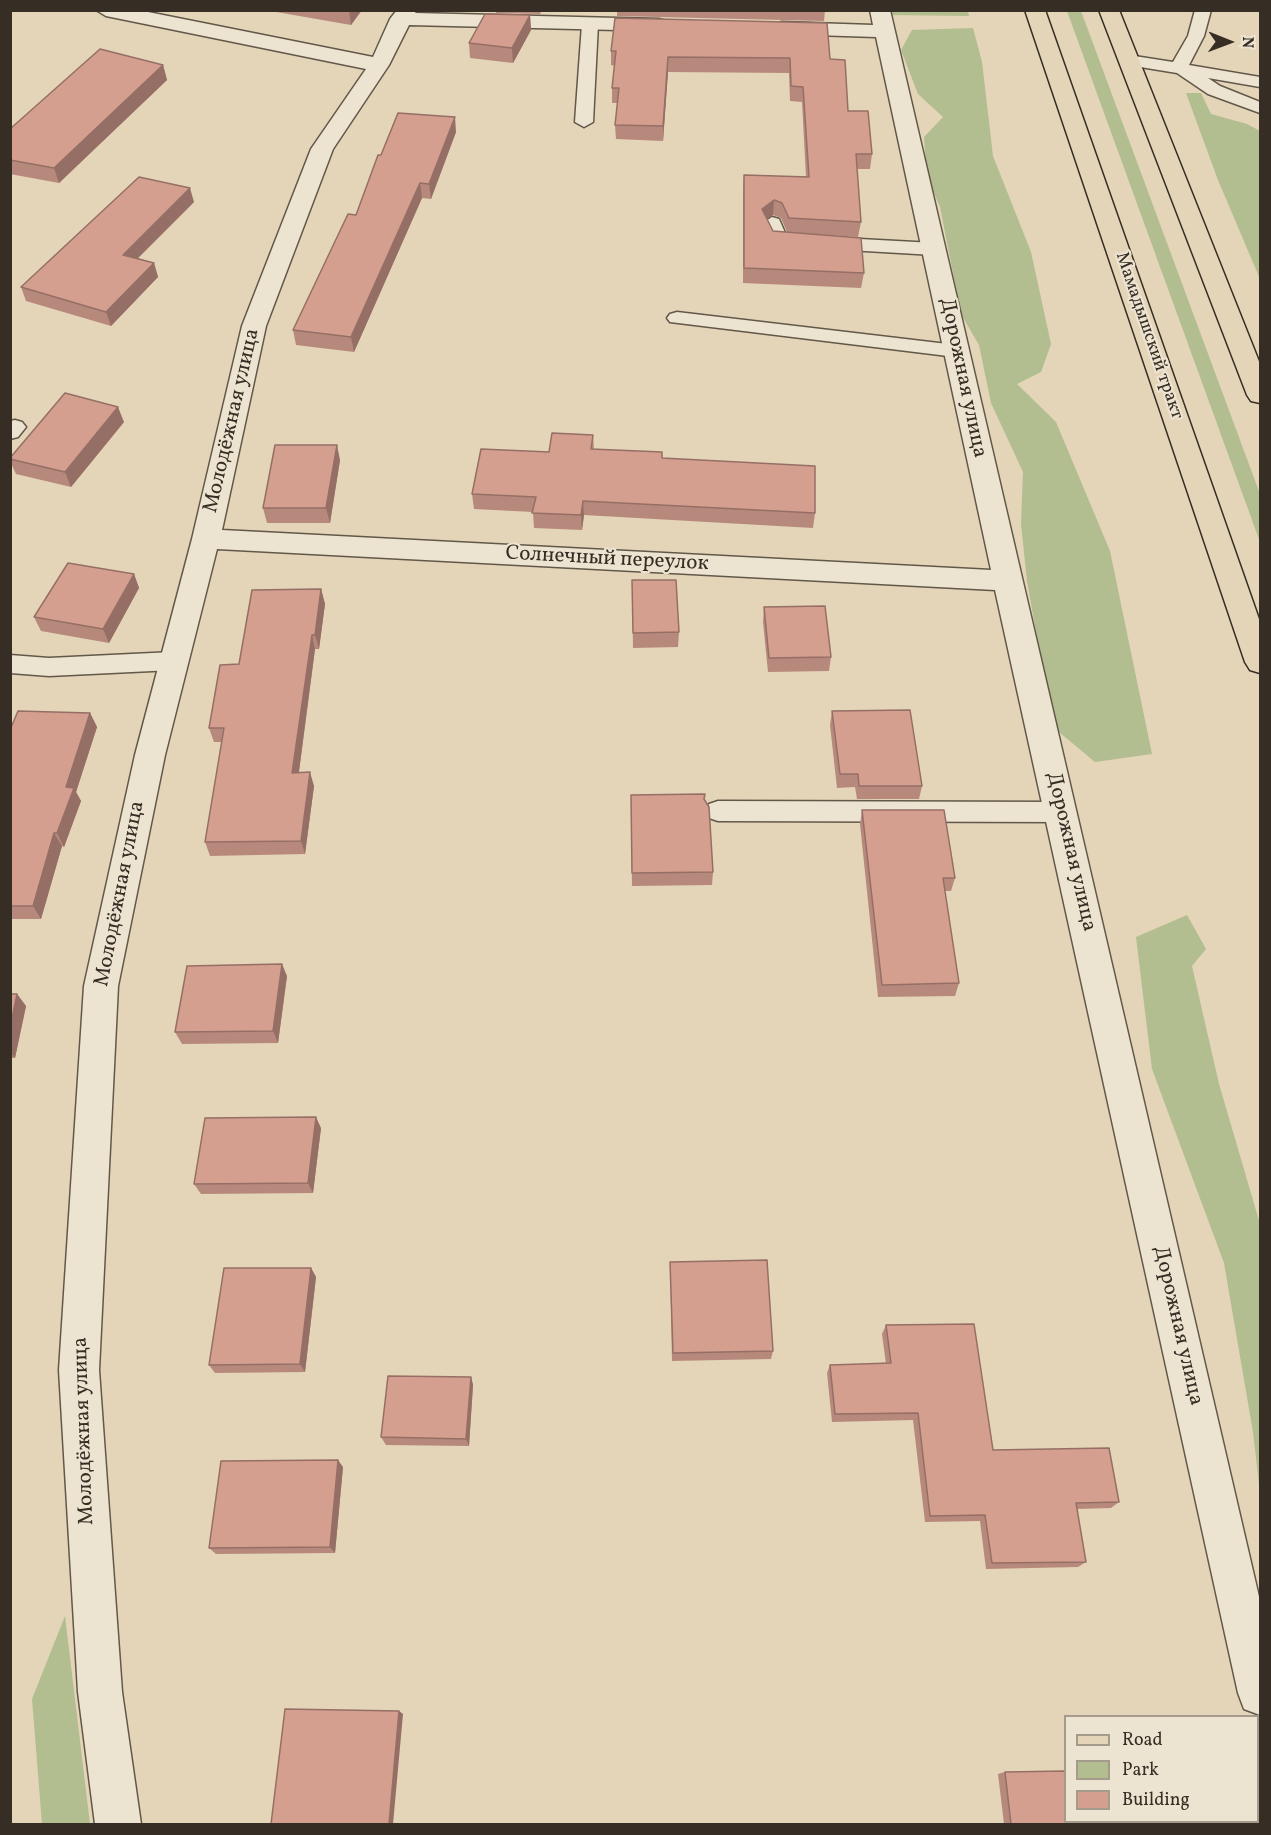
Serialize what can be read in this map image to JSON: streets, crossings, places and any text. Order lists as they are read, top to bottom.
{
  "streets": {
    "main road": ["Мамадышский тракт"],
    "street": ["Дорожная улица", "Молодёжная улица", "Солнечный переулок"]
  },
  "crossings": [
    ["Дорожная улица", "Солнечный переулок"],
    ["Молодёжная улица", "Солнечный переулок"]
  ],
  "legend": ["Road", "Park", "Building"],
  "north": "right"
}
